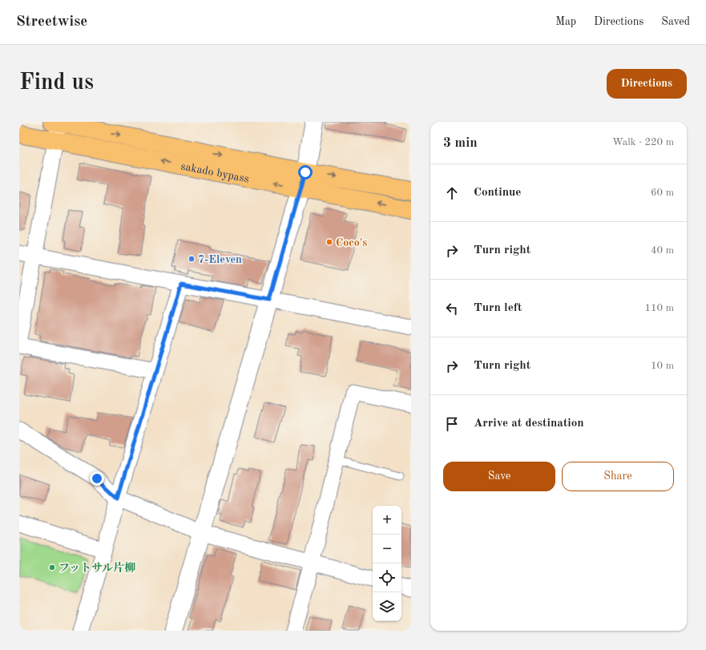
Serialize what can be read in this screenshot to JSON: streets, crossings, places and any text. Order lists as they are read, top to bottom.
{
  "streets": {
    "highway": ["sakado bypass"]
  },
  "places": ["Coco's", "7-Eleven", "フットサル片柳"],
  "page": {
    "header": "Streetwise",
    "nav": ["Map", "Directions", "Saved"],
    "buttons": [
      "Directions",
      ["Save", "Share"]
    ],
    "title": "Find us",
    "heading": ["3 min", "Walk · 220 m"],
    "list": [
      ["Continue", "60 m"],
      ["Turn right", "40 m"],
      ["Turn left", "110 m"],
      ["Turn right", "10 m"],
      "Arrive at destination"
    ],
    "map_buttons": ["+", "−"]
  }
}
